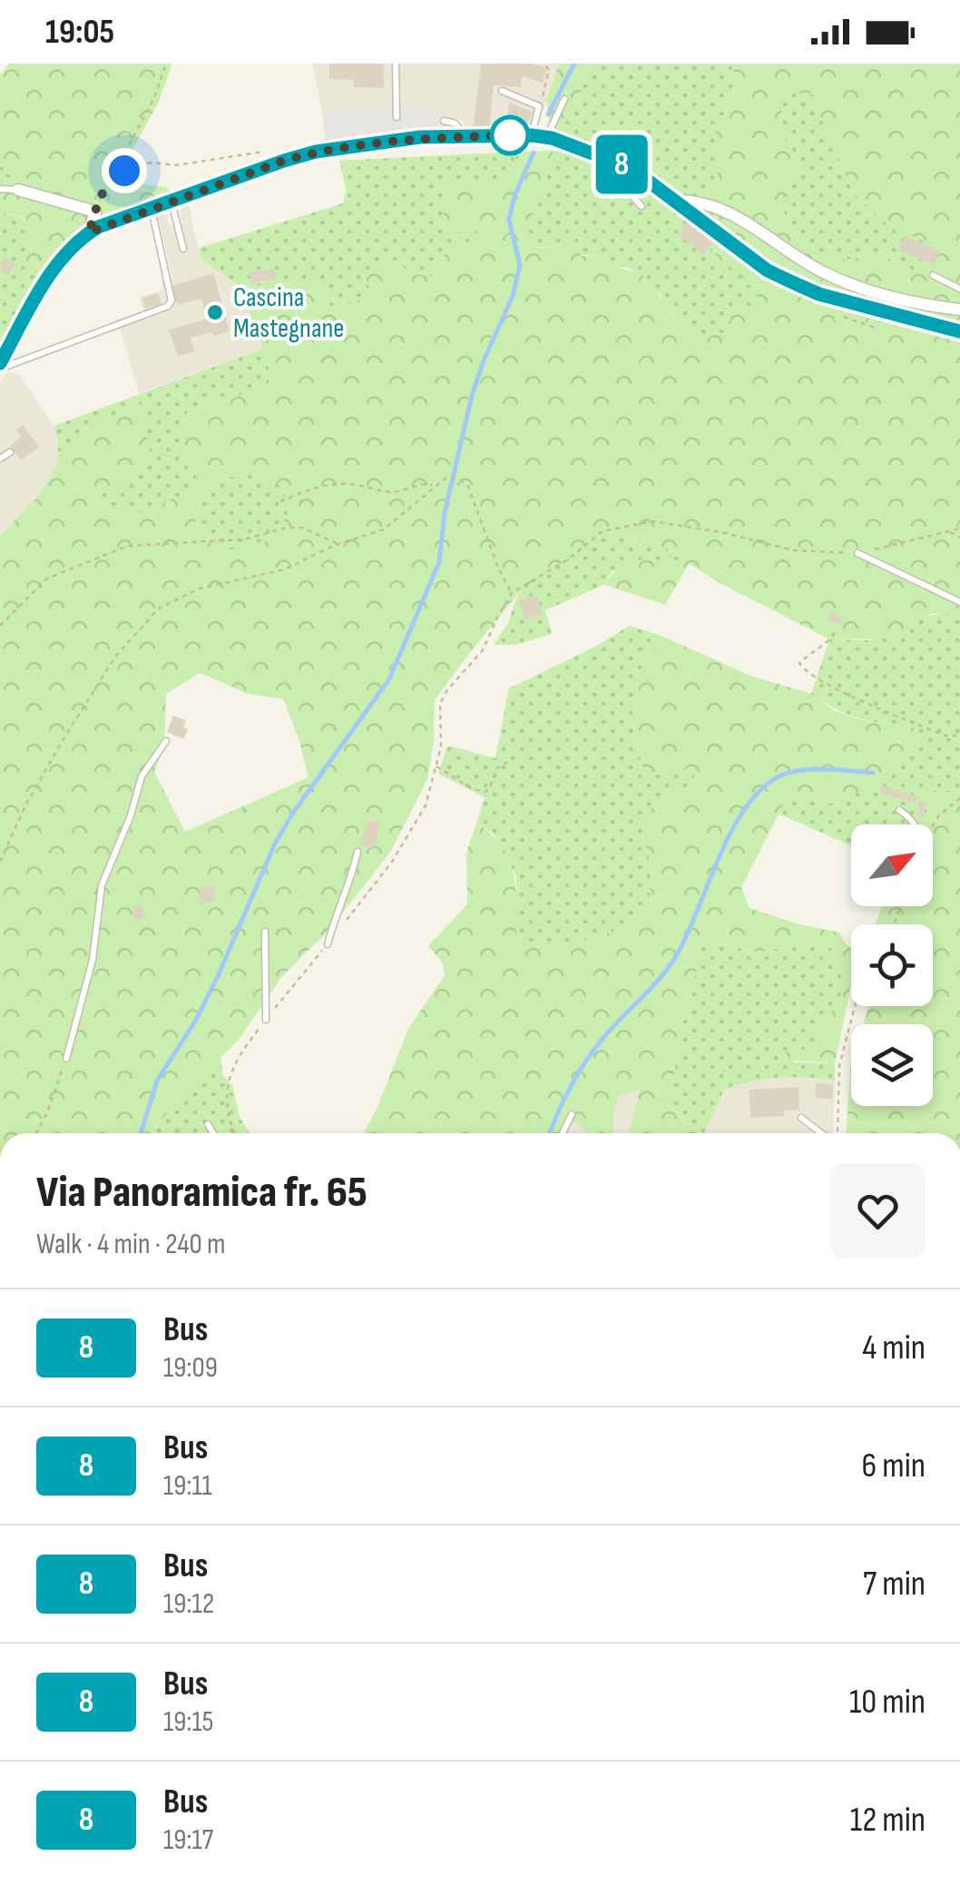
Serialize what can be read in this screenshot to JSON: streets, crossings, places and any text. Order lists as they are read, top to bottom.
{
  "places": ["Cascina Mastegnane"],
  "lines": ["bus line 8"],
  "north": "top right",
  "page": {
    "status": "19:05",
    "on_map": "8",
    "heading": ["Via Panoramica fr. 65", "Walk · 4 min · 240 m"],
    "list": [
      {
        "mark": "8",
        "name": "Bus",
        "note": "19:09",
        "value": "4 min"
      },
      {
        "mark": "8",
        "name": "Bus",
        "note": "19:11",
        "value": "6 min"
      },
      {
        "mark": "8",
        "name": "Bus",
        "note": "19:12",
        "value": "7 min"
      },
      {
        "mark": "8",
        "name": "Bus",
        "note": "19:15",
        "value": "10 min"
      },
      {
        "mark": "8",
        "name": "Bus",
        "note": "19:17",
        "value": "12 min"
      }
    ]
  }
}
